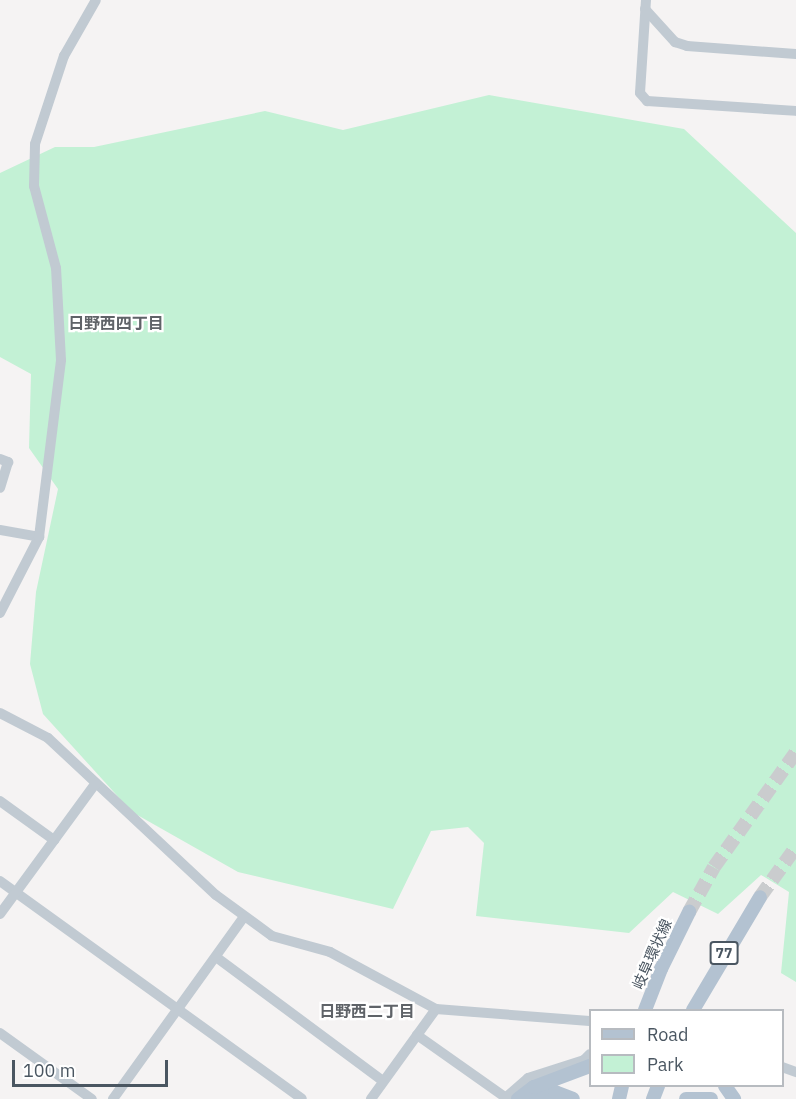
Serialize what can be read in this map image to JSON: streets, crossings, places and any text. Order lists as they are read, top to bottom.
{
  "streets": {
    "main road": ["77", "岐阜環状線"]
  },
  "districts": ["日野西四丁目", "日野西二丁目"],
  "legend": ["Road", "Park"],
  "scale_bar": "100 m"
}
